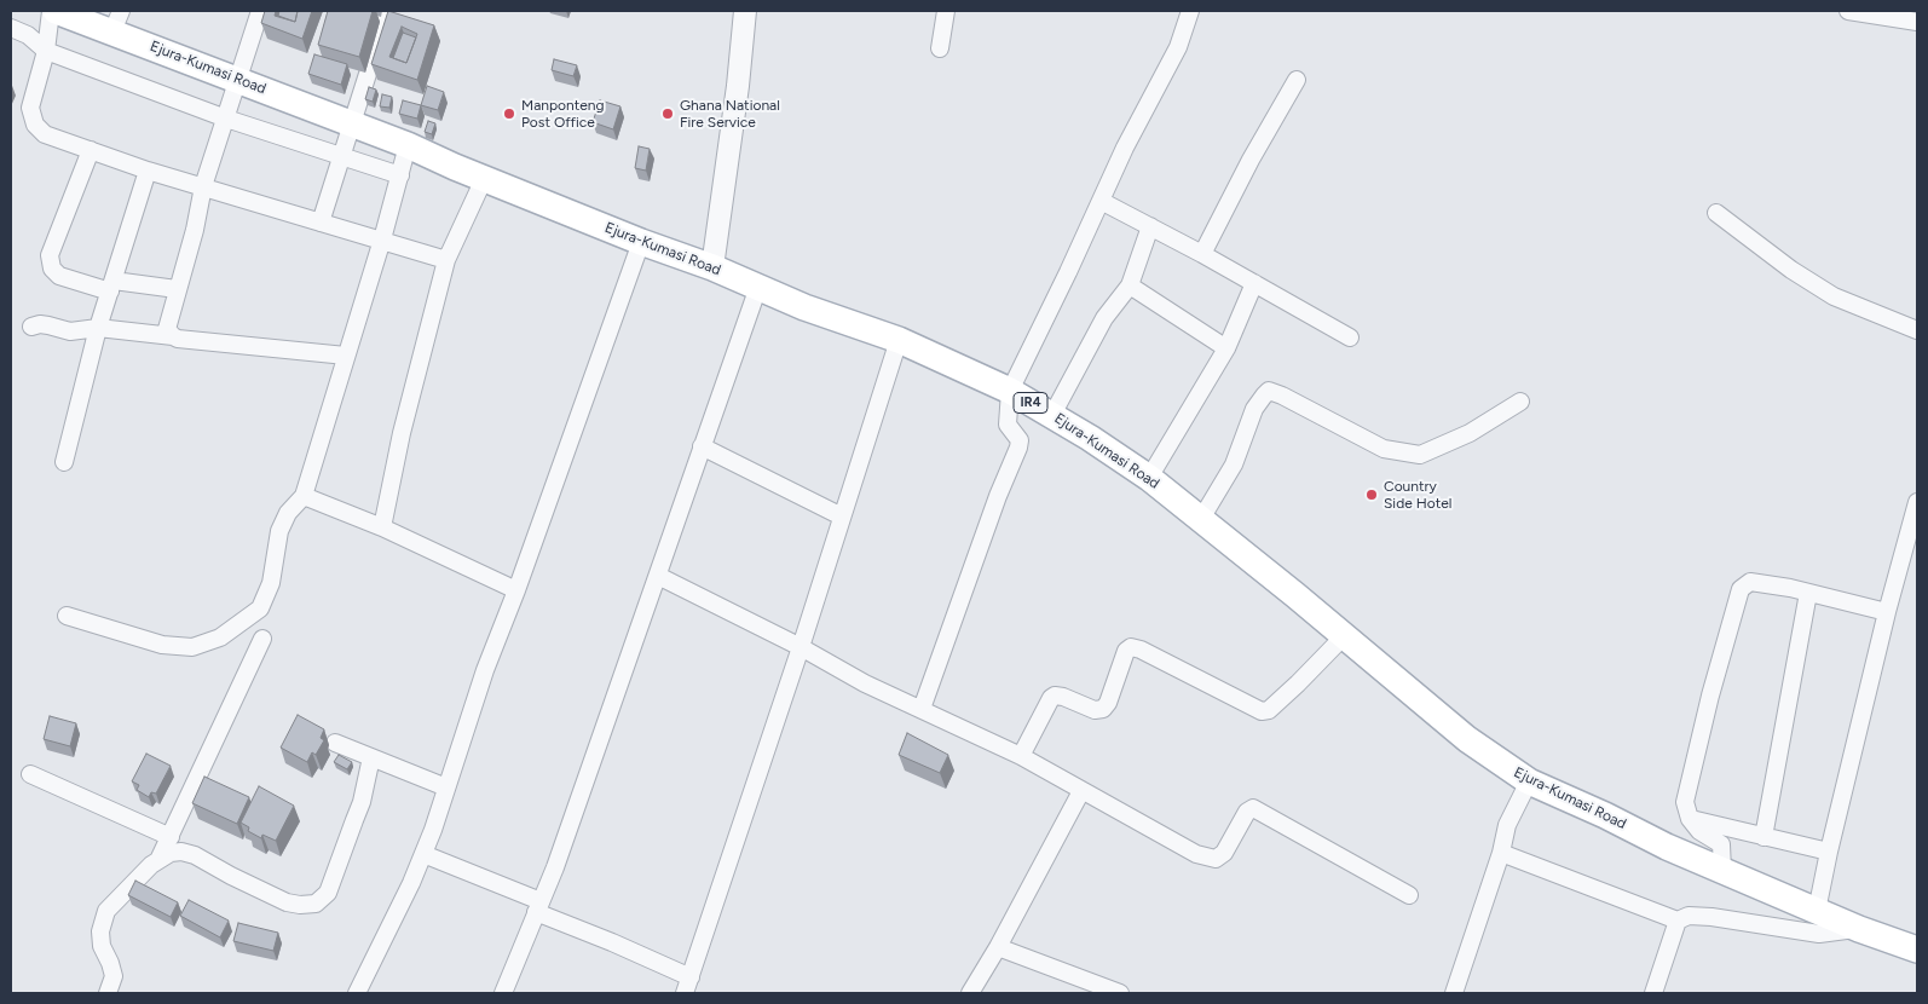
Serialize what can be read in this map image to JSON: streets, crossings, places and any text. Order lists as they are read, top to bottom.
{
  "streets": {
    "main road": ["Ejura-Kumasi Road", "IR4"]
  },
  "places": ["Manponteng Post Office", "Ghana National Fire Service", "Country Side Hotel"]
}
